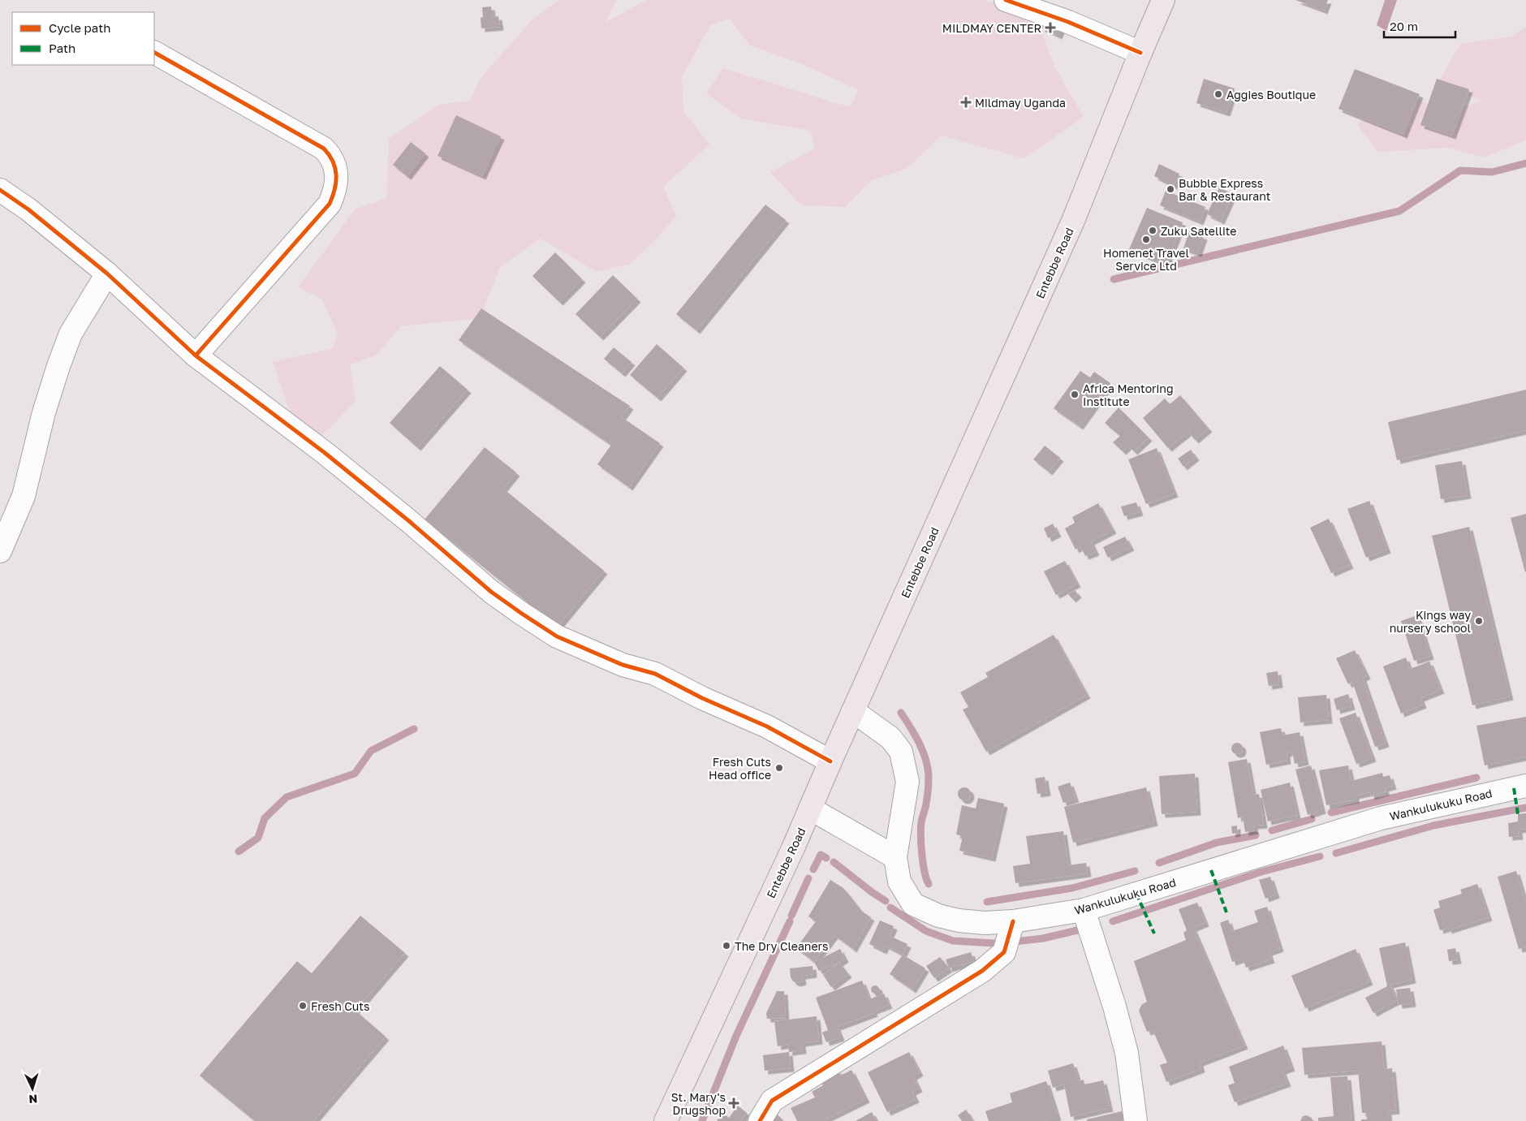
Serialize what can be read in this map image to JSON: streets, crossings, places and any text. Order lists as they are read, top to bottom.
{
  "streets": {
    "main road": ["Entebbe Road"],
    "street": ["Wankulukuku Road"]
  },
  "crossings": [
    ["Entebbe Road", "Wankulukuku Road"]
  ],
  "places": {
    "health": ["MILDMAY CENTER", "Mildmay Uganda", "St. Mary's Drugshop"],
    "other": [
      "Aggies Boutique",
      "Bubble Express Bar & Restaurant",
      "Zuku Satellite",
      "Homenet Travel Service Ltd",
      "Africa Mentoring Institute",
      "Kings way nursery school",
      "Fresh Cuts Head office",
      "The Dry Cleaners",
      "Fresh Cuts"
    ]
  },
  "legend": ["Cycle path", "Path"],
  "scale_bar": "20 m",
  "north": "bottom"
}
